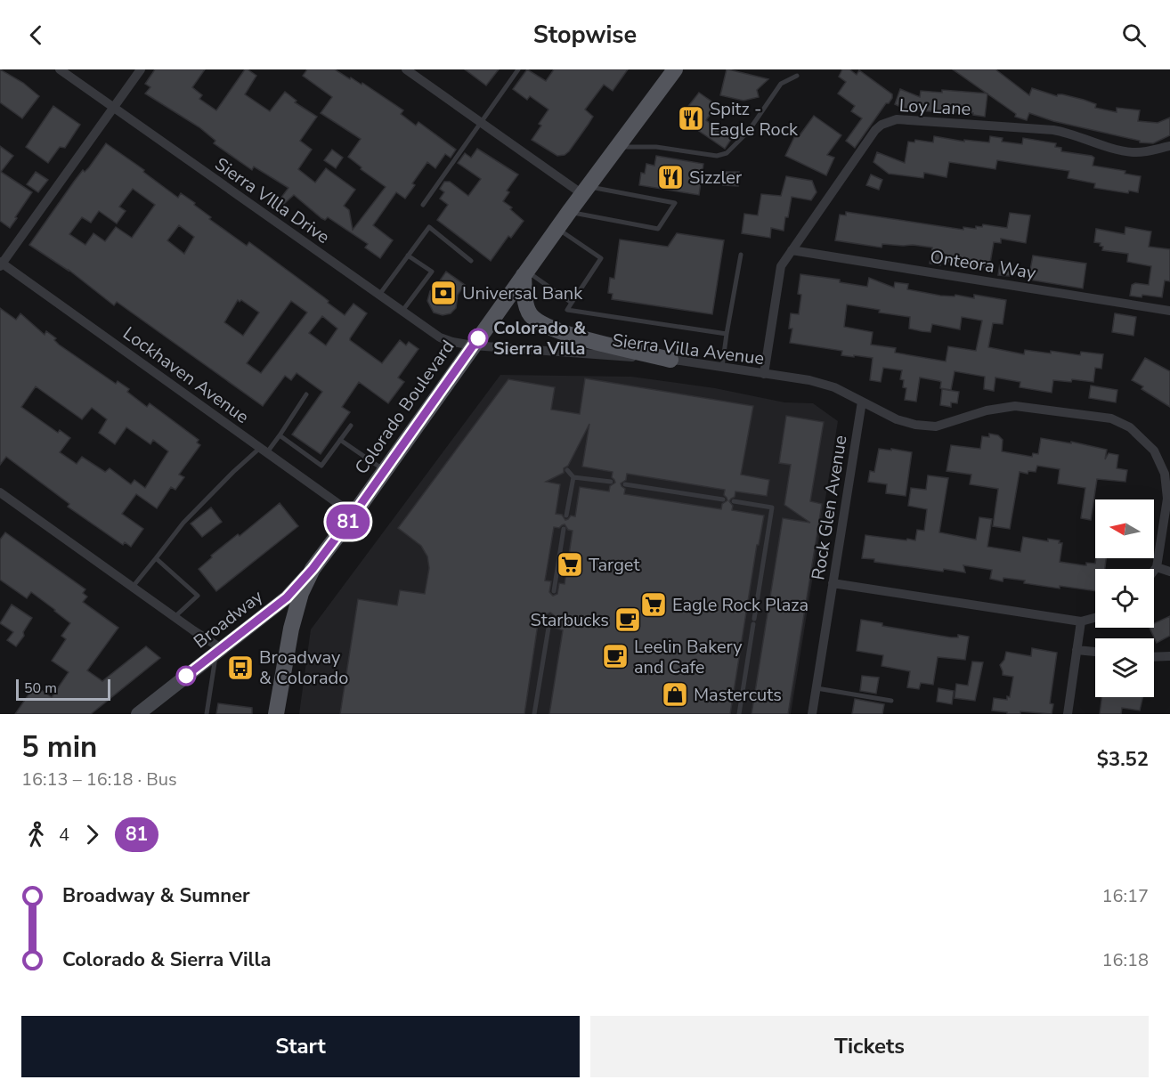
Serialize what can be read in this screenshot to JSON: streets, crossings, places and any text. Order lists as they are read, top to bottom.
{
  "streets": {
    "main road": ["Colorado Boulevard", "Broadway"],
    "street": [
      "Loy Lane",
      "Sierra VIlla Drive",
      "Onteora Way",
      "Sierra Villa Avenue",
      "Lockhaven Avenue",
      "Rock Glen Avenue"
    ]
  },
  "crossings": [
    ["Loy Lane", "Onteora Way"],
    ["Loy Lane", "Sierra Villa Avenue"],
    ["Sierra VIlla Drive", "Sierra Villa Avenue"],
    ["Sierra VIlla Drive", "Colorado Boulevard"],
    ["Sierra Villa Avenue", "Colorado Boulevard"],
    ["Sierra Villa Avenue", "Rock Glen Avenue"],
    ["Lockhaven Avenue", "Colorado Boulevard"],
    ["Colorado Boulevard", "Broadway"]
  ],
  "places": {
    "restaurant": ["Spitz - Eagle Rock", "Sizzler"],
    "bank": ["Universal Bank"],
    "other": ["Colorado & Sierra Villa"],
    "supermarket": ["Target", "Eagle Rock Plaza"],
    "cafe": ["Starbucks", "Leelin Bakery and Cafe"],
    "bus stop": ["Broadway & Colorado"],
    "shop": ["Mastercuts"]
  },
  "lines": ["bus line 81"],
  "scale_bar": "50 m",
  "north": "left",
  "page": {
    "header": "Stopwise",
    "on_map": "81",
    "scale": "50 m",
    "heading": ["5 min", "16:13 – 16:18 · Bus", "$3.52"],
    "legs": ["4", "81"],
    "list": [
      {
        "name": "Broadway & Sumner",
        "value": "16:17"
      },
      {
        "name": "Colorado & Sierra Villa",
        "value": "16:18"
      }
    ],
    "buttons": ["Start", "Tickets"]
  }
}
